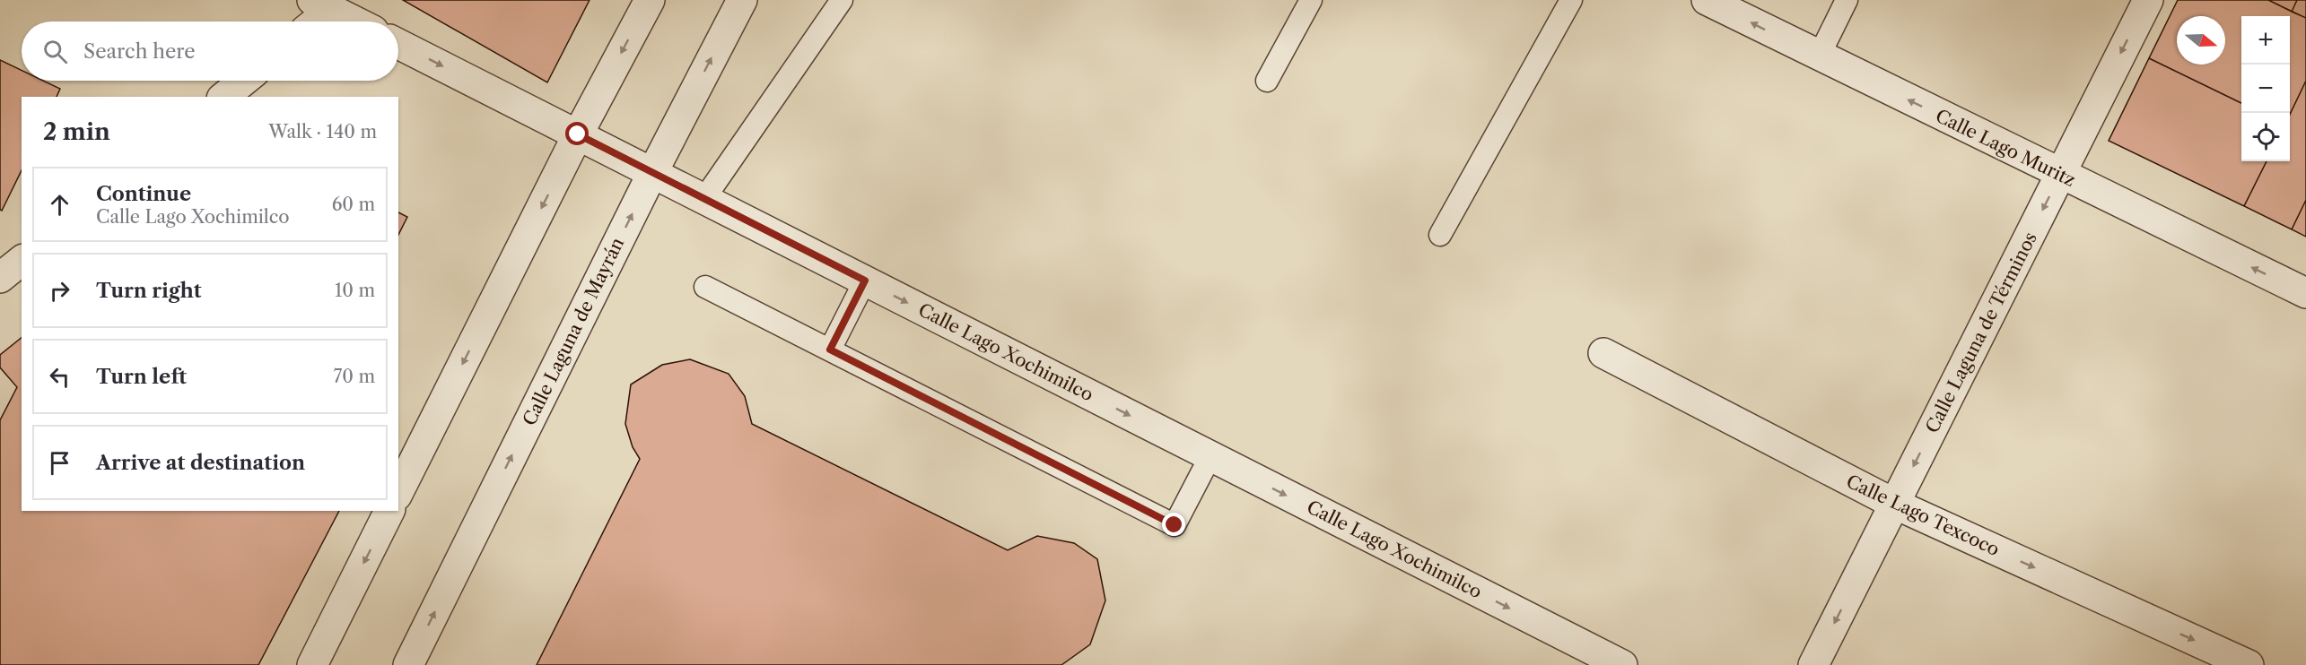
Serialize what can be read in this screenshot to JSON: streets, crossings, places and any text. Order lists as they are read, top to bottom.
{
  "streets": {
    "street": [
      "Calle Lago Muritz",
      "Calle Laguna de Mayrán",
      "Calle Laguna de Términos",
      "Calle Lago Xochimilco",
      "Calle Lago Texcoco"
    ]
  },
  "crossings": [
    ["Calle Lago Muritz", "Calle Laguna de Términos"],
    ["Calle Laguna de Mayrán", "Calle Lago Xochimilco"],
    ["Calle Laguna de Términos", "Calle Lago Texcoco"]
  ],
  "one_way": [
    "Calle Lago Muritz",
    "Calle Laguna de Términos",
    "Calle Lago Xochimilco",
    "Calle Lago Texcoco"
  ],
  "north": "right",
  "page": {
    "map_buttons": ["+", "−"],
    "search": "Search here",
    "heading": ["2 min", "Walk · 140 m"],
    "list": [
      ["Continue", "Calle Lago Xochimilco", "60 m"],
      ["Turn right", "10 m"],
      ["Turn left", "70 m"],
      "Arrive at destination"
    ]
  }
}
